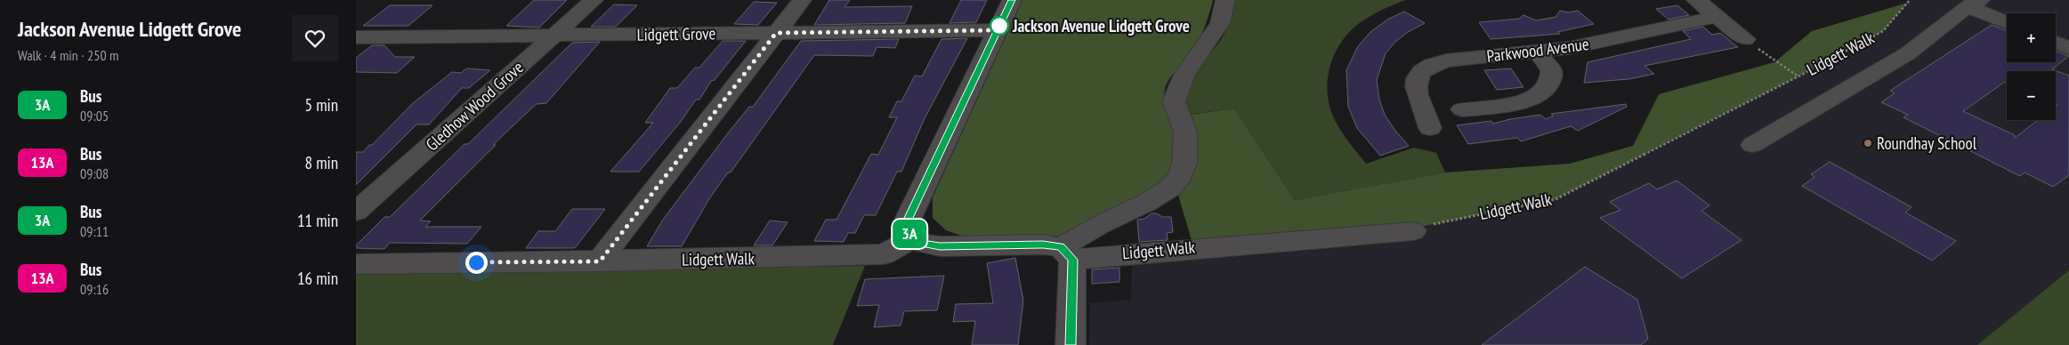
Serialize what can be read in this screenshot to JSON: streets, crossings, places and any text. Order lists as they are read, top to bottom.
{
  "streets": {
    "street": [
      "Lidgett Grove",
      "Parkwood Avenue",
      "Lidgett Walk",
      "Gledhow Wood Grove"
    ]
  },
  "crossings": [
    ["Lidgett Grove", "Gledhow Wood Grove"]
  ],
  "places": ["Jackson Avenue Lidgett Grove", "Roundhay School"],
  "lines": ["bus line 3A"],
  "page": {
    "heading": ["Jackson Avenue Lidgett Grove", "Walk · 4 min · 250 m"],
    "on_map": "3A",
    "map_buttons": ["+", "−"],
    "list": [
      {
        "mark": "3A",
        "name": "Bus",
        "note": "09:05",
        "value": "5 min"
      },
      {
        "mark": "13A",
        "name": "Bus",
        "note": "09:08",
        "value": "8 min"
      },
      {
        "mark": "3A",
        "name": "Bus",
        "note": "09:11",
        "value": "11 min"
      },
      {
        "mark": "13A",
        "name": "Bus",
        "note": "09:16",
        "value": "16 min"
      }
    ]
  }
}
